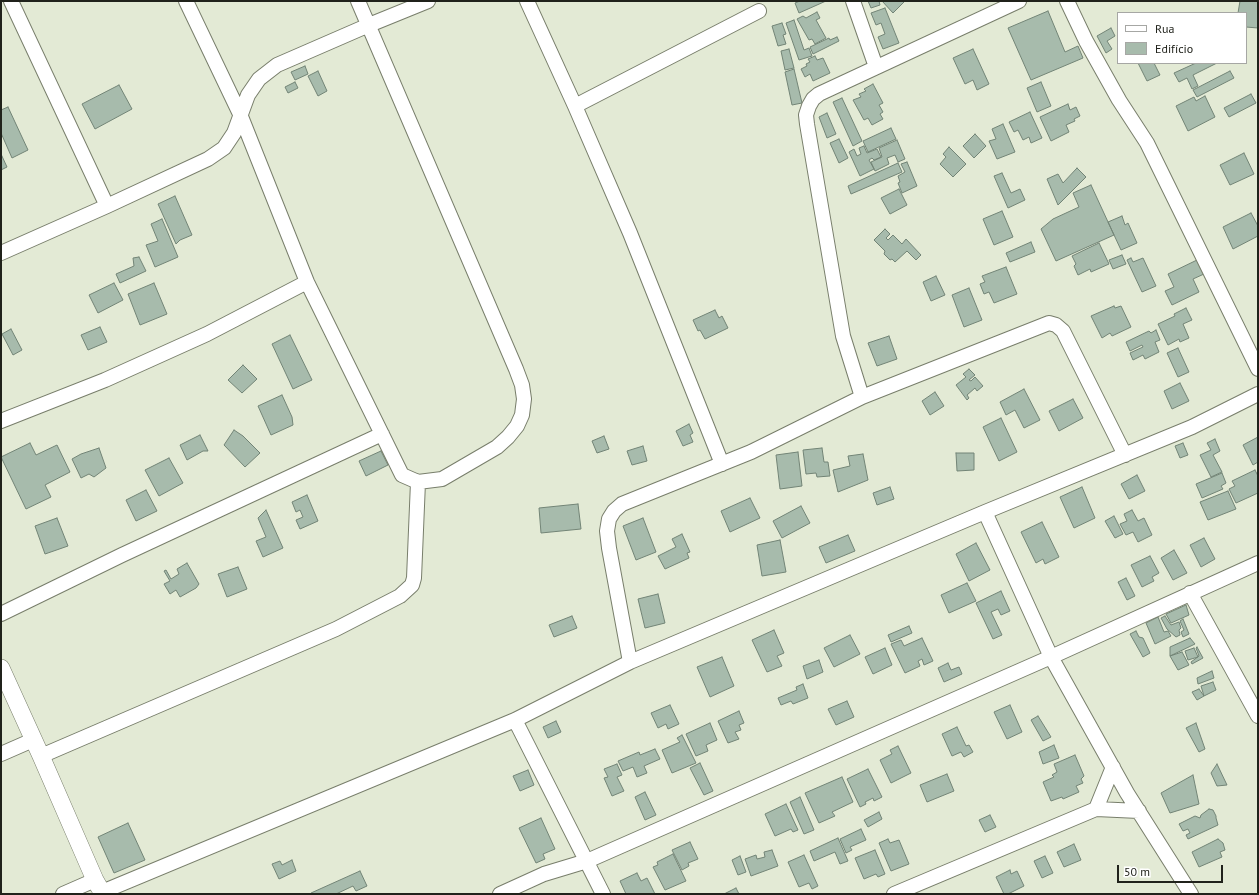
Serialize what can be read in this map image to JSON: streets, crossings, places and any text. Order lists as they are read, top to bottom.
{
  "legend": ["Rua", "Edifício"],
  "scale_bar": "50 m"
}
